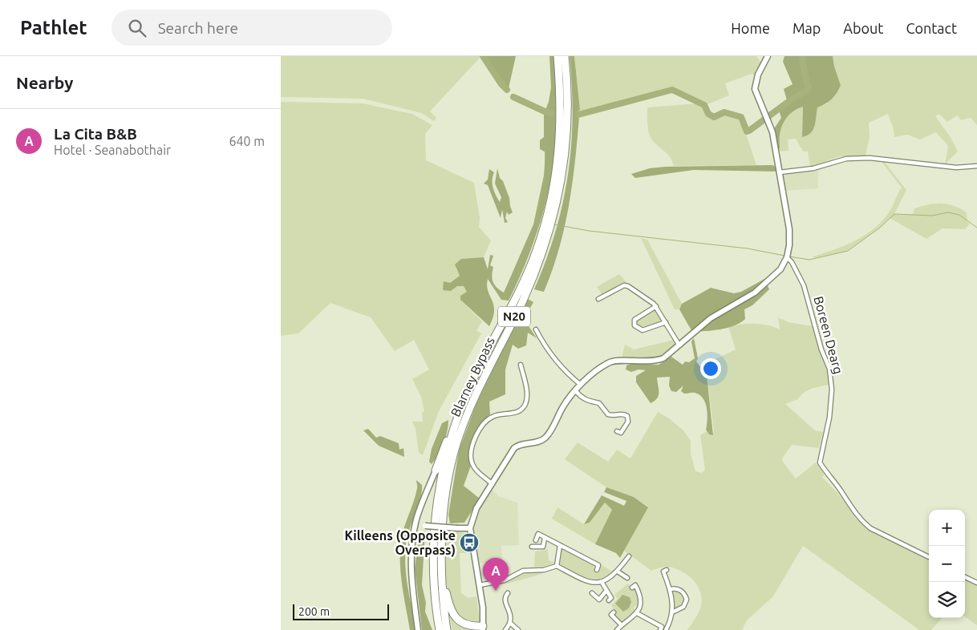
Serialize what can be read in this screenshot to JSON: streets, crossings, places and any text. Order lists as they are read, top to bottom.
{
  "streets": {
    "highway": ["N20", "Blarney Bypass"],
    "street": ["Boreen Dearg"]
  },
  "crossings": [
    ["N20", "Blarney Bypass"]
  ],
  "places": {
    "bus stop": ["Killeens (Opposite Overpass)"]
  },
  "scale_bar": "200 m",
  "page": {
    "header": "Pathlet",
    "search": "Search here",
    "nav": [
      "Home",
      "Map",
      "About",
      "Contact"
    ],
    "heading": "Nearby",
    "list": [
      {
        "mark": "A",
        "name": "La Cita B&B",
        "note": "Hotel · Seanabothair",
        "value": "640 m"
      }
    ],
    "map_buttons": ["+", "−"],
    "pins": "A",
    "scale": "200 m"
  }
}
